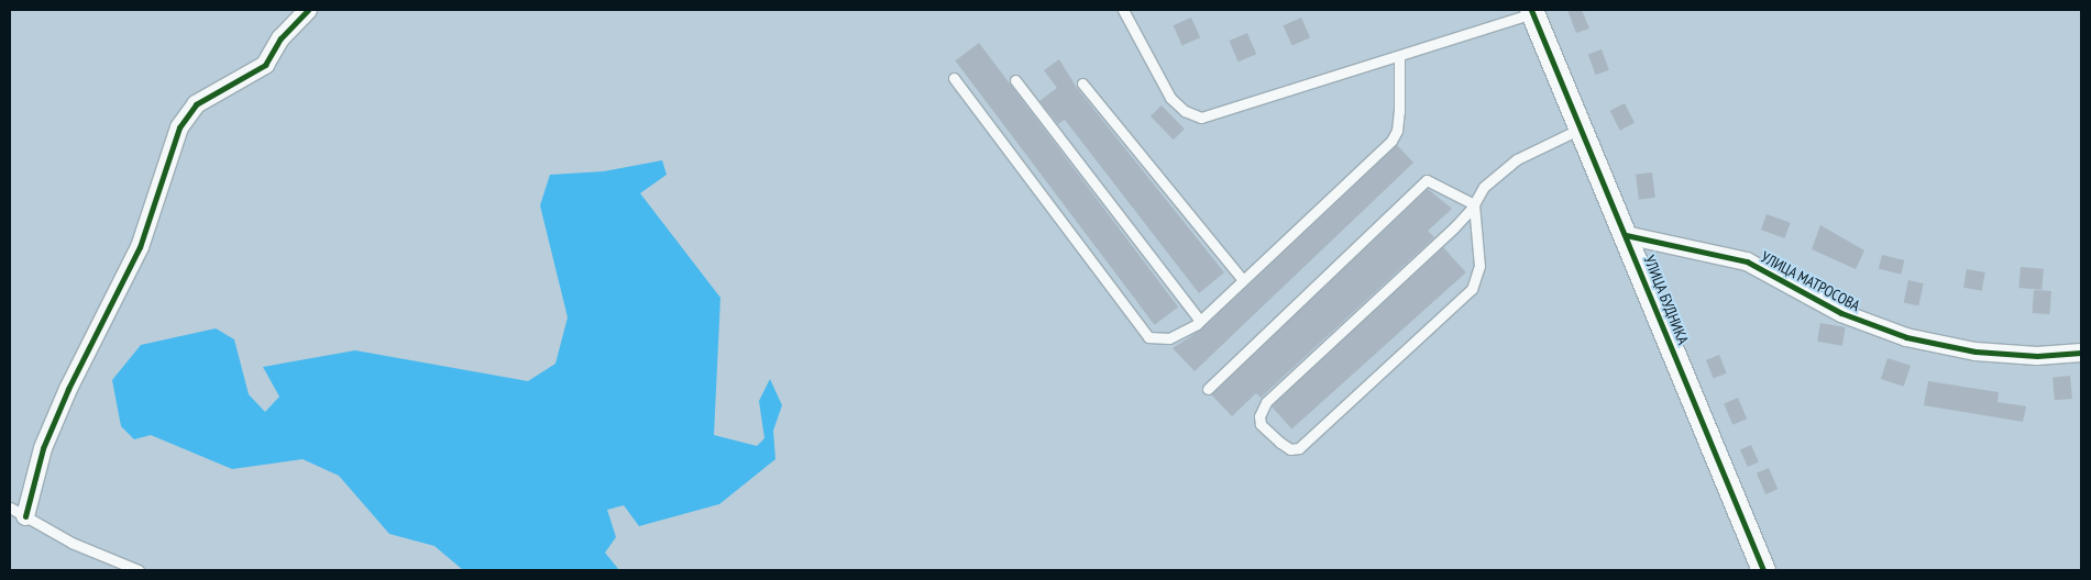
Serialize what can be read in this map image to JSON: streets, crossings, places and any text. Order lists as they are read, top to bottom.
{
  "streets": {
    "street": ["УЛИЦА МАТРОСОВА", "УЛИЦА БУДНИКА"]
  },
  "crossings": [
    ["УЛИЦА МАТРОСОВА", "УЛИЦА БУДНИКА"]
  ]
}
